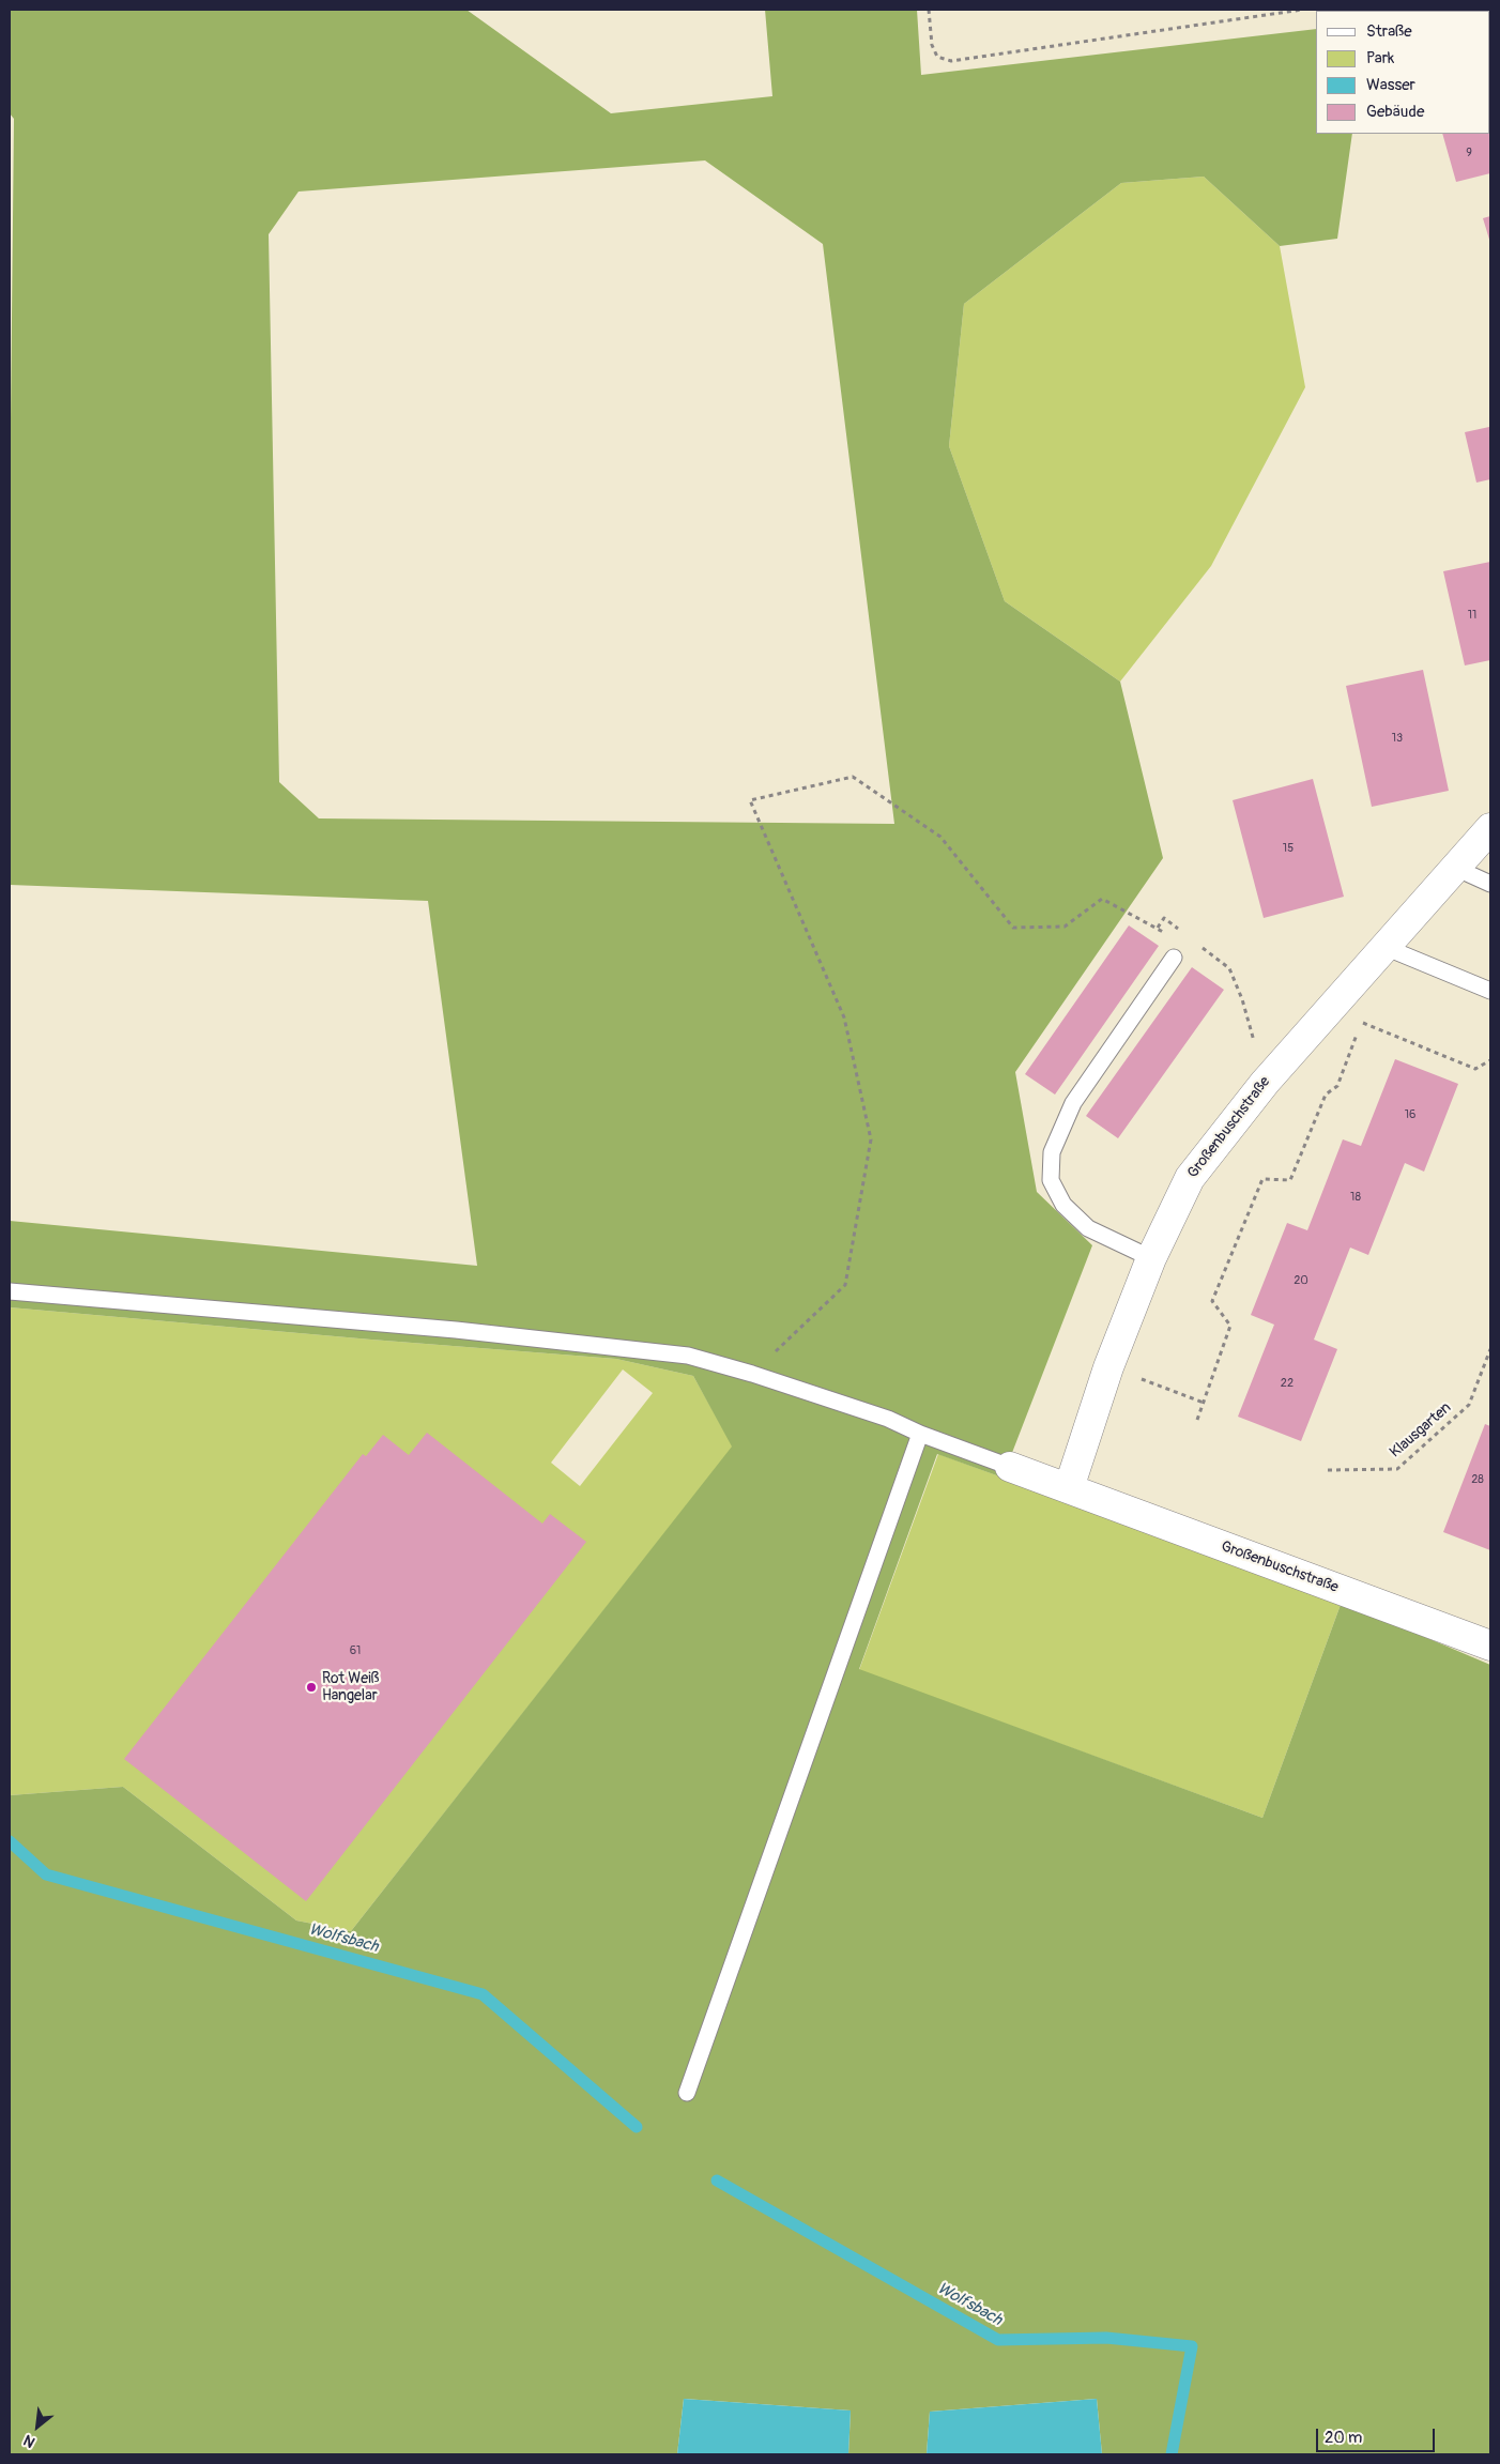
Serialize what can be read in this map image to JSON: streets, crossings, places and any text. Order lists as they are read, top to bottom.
{
  "streets": {
    "street": ["Großenbuschstraße"],
    "path": ["Klausgarten"]
  },
  "water": ["Wolfsbach"],
  "places": ["Rot Weiß Hangelar"],
  "house_numbers": [
    "9",
    "11",
    "13",
    "15",
    "16",
    "18",
    "20",
    "22",
    "28",
    "61"
  ],
  "legend": [
    "Straße",
    "Park",
    "Wasser",
    "Gebäude"
  ],
  "scale_bar": "20 m",
  "north": "bottom left"
}
